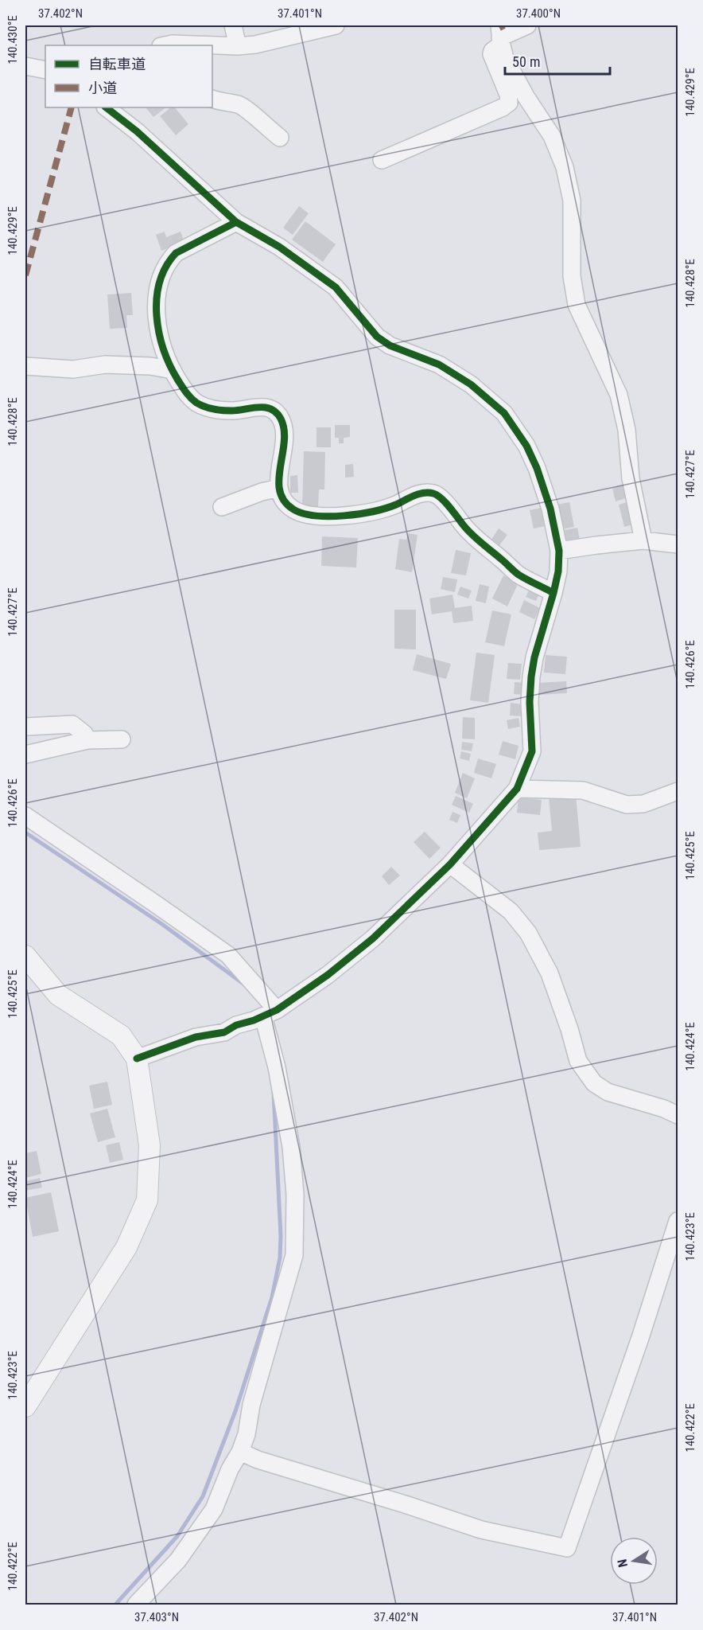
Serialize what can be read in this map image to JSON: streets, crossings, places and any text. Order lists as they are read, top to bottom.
{
  "legend": ["自転車道", "小道"],
  "scale_bar": "50 m",
  "north": "left",
  "coordinates": [
    "37.402°N",
    "37.401°N",
    "37.400°N",
    "140.430°E",
    "140.429°E",
    "140.428°E",
    "140.427°E",
    "140.426°E",
    "140.425°E",
    "140.424°E",
    "140.423°E",
    "140.422°E",
    "37.403°N"
  ]
}
